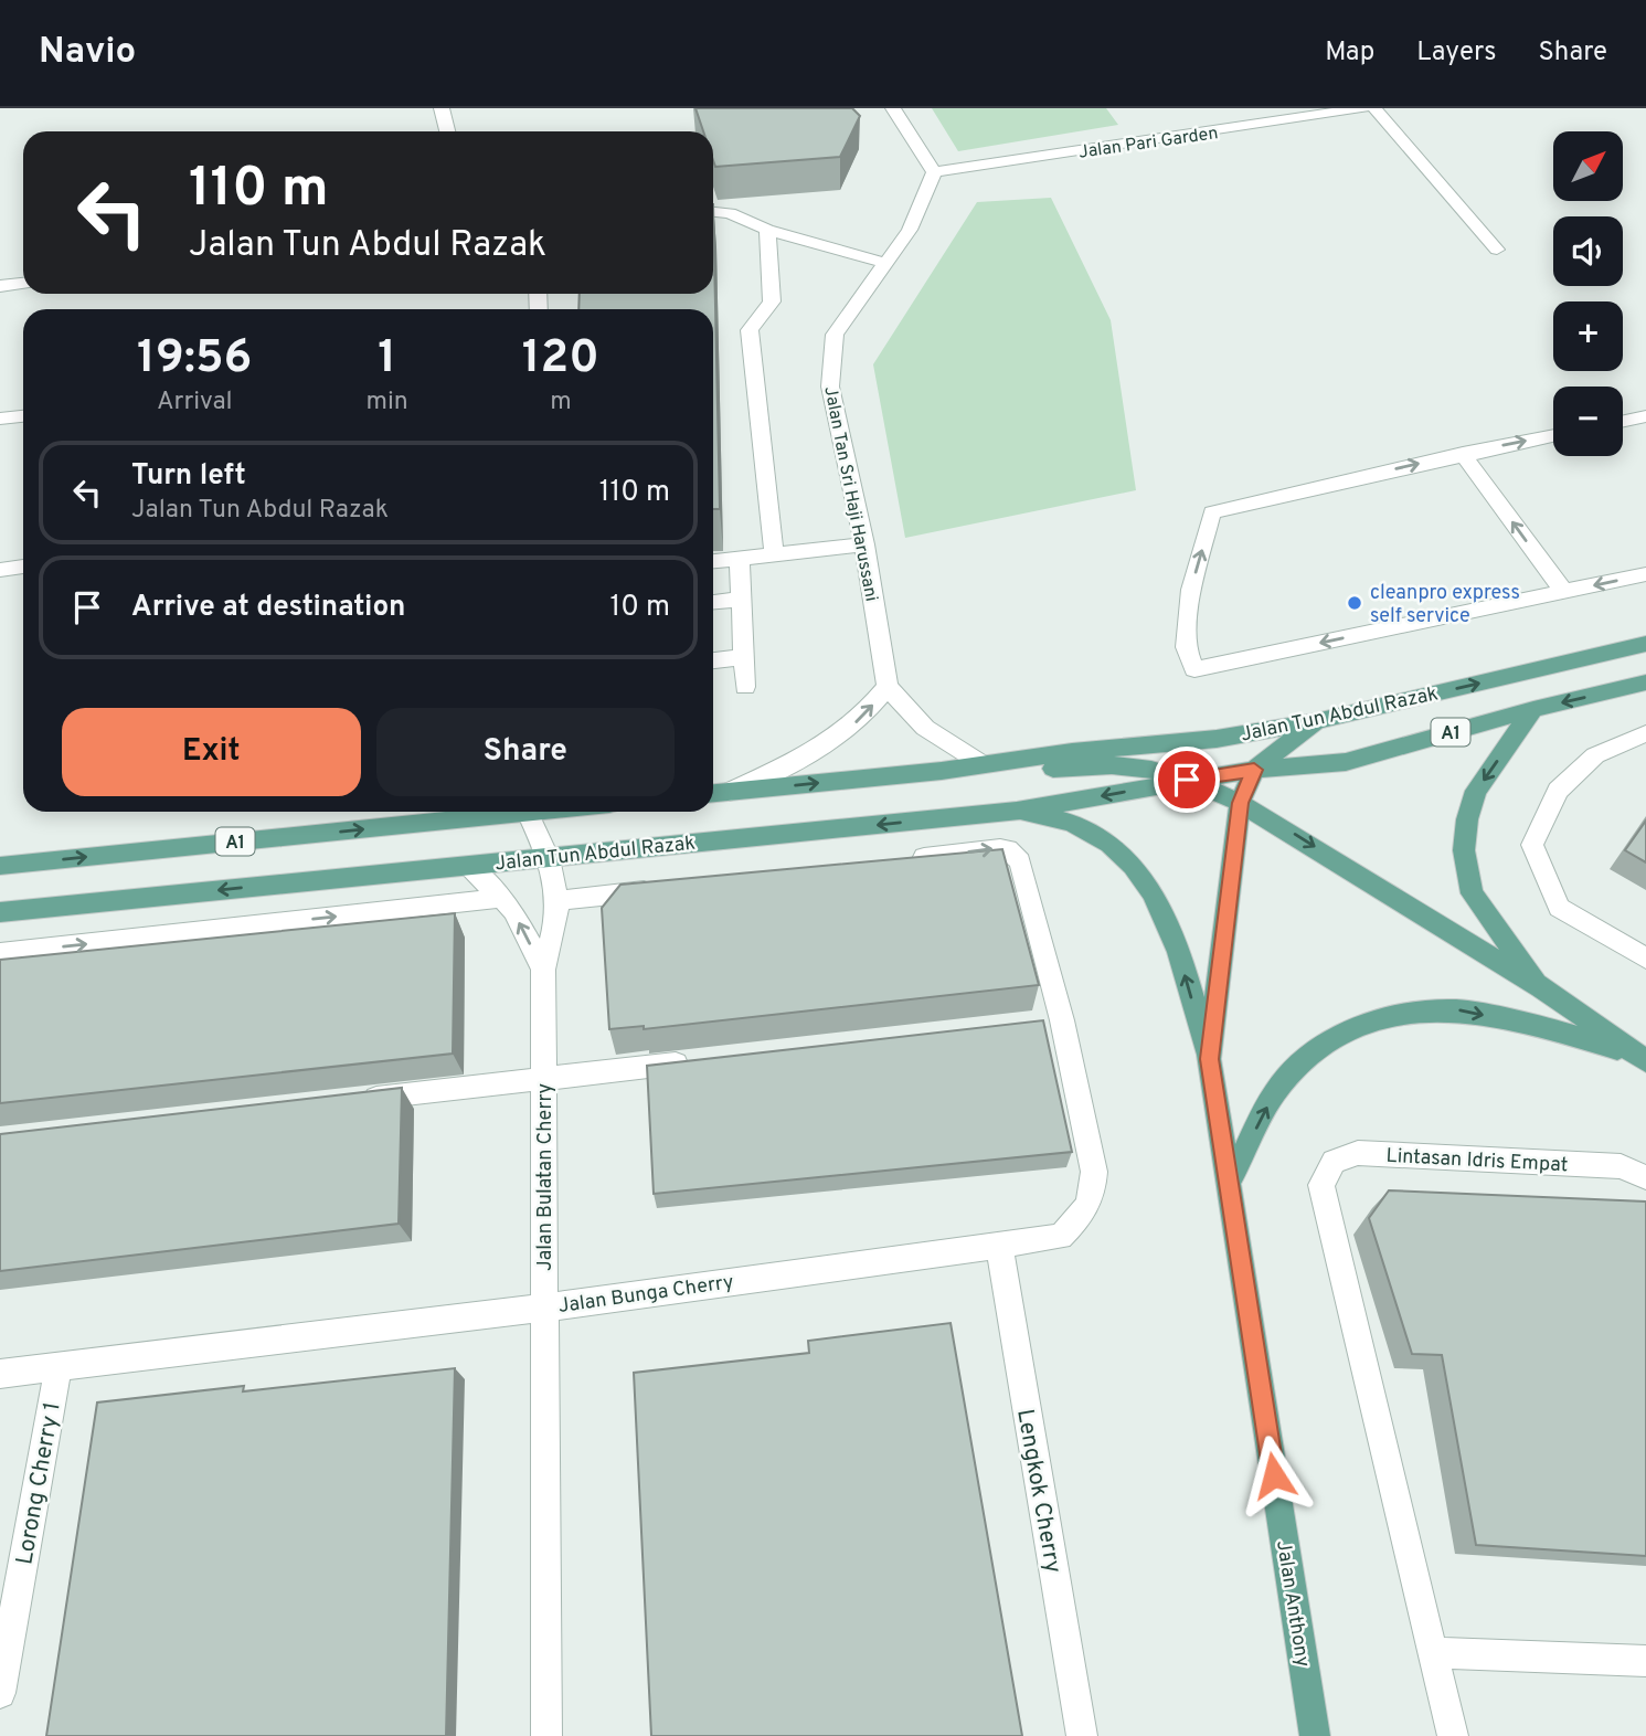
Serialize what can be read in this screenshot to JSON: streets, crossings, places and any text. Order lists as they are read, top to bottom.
{
  "streets": {
    "main road": ["Jalan Tun Abdul Razak", "A1", "Jalan Anthony"],
    "street": [
      "Jalan Pari Garden",
      "Jalan Tan Sri Haji Harussani",
      "Lintasan Idris Empat",
      "Jalan Bulatan Cherry",
      "Jalan Bunga Cherry",
      "Lorong Cherry 1",
      "Lengkok Cherry"
    ]
  },
  "crossings": [
    ["Jalan Pari Garden", "Jalan Tan Sri Haji Harussani"],
    ["Jalan Tun Abdul Razak", "Jalan Bulatan Cherry"],
    ["Jalan Tun Abdul Razak", "Jalan Anthony"],
    ["A1", "Jalan Bulatan Cherry"],
    ["Jalan Bulatan Cherry", "Jalan Bunga Cherry"],
    ["Jalan Bunga Cherry", "Lorong Cherry 1"],
    ["Jalan Bunga Cherry", "Lengkok Cherry"]
  ],
  "places": ["cleanpro express self service"],
  "north": "top right",
  "page": {
    "header": "Navio",
    "nav": ["Map", "Layers", "Share"],
    "map_buttons": ["+", "−"],
    "turn": ["110 m", "Jalan Tun Abdul Razak"],
    "eta": [
      "19:56",
      "Arrival",
      "1",
      "min",
      "120",
      "m"
    ],
    "list": [
      {
        "name": "Turn left",
        "note": "Jalan Tun Abdul Razak",
        "value": "110 m"
      },
      {
        "name": "Arrive at destination",
        "value": "10 m"
      }
    ],
    "buttons": ["Exit", "Share"]
  }
}
